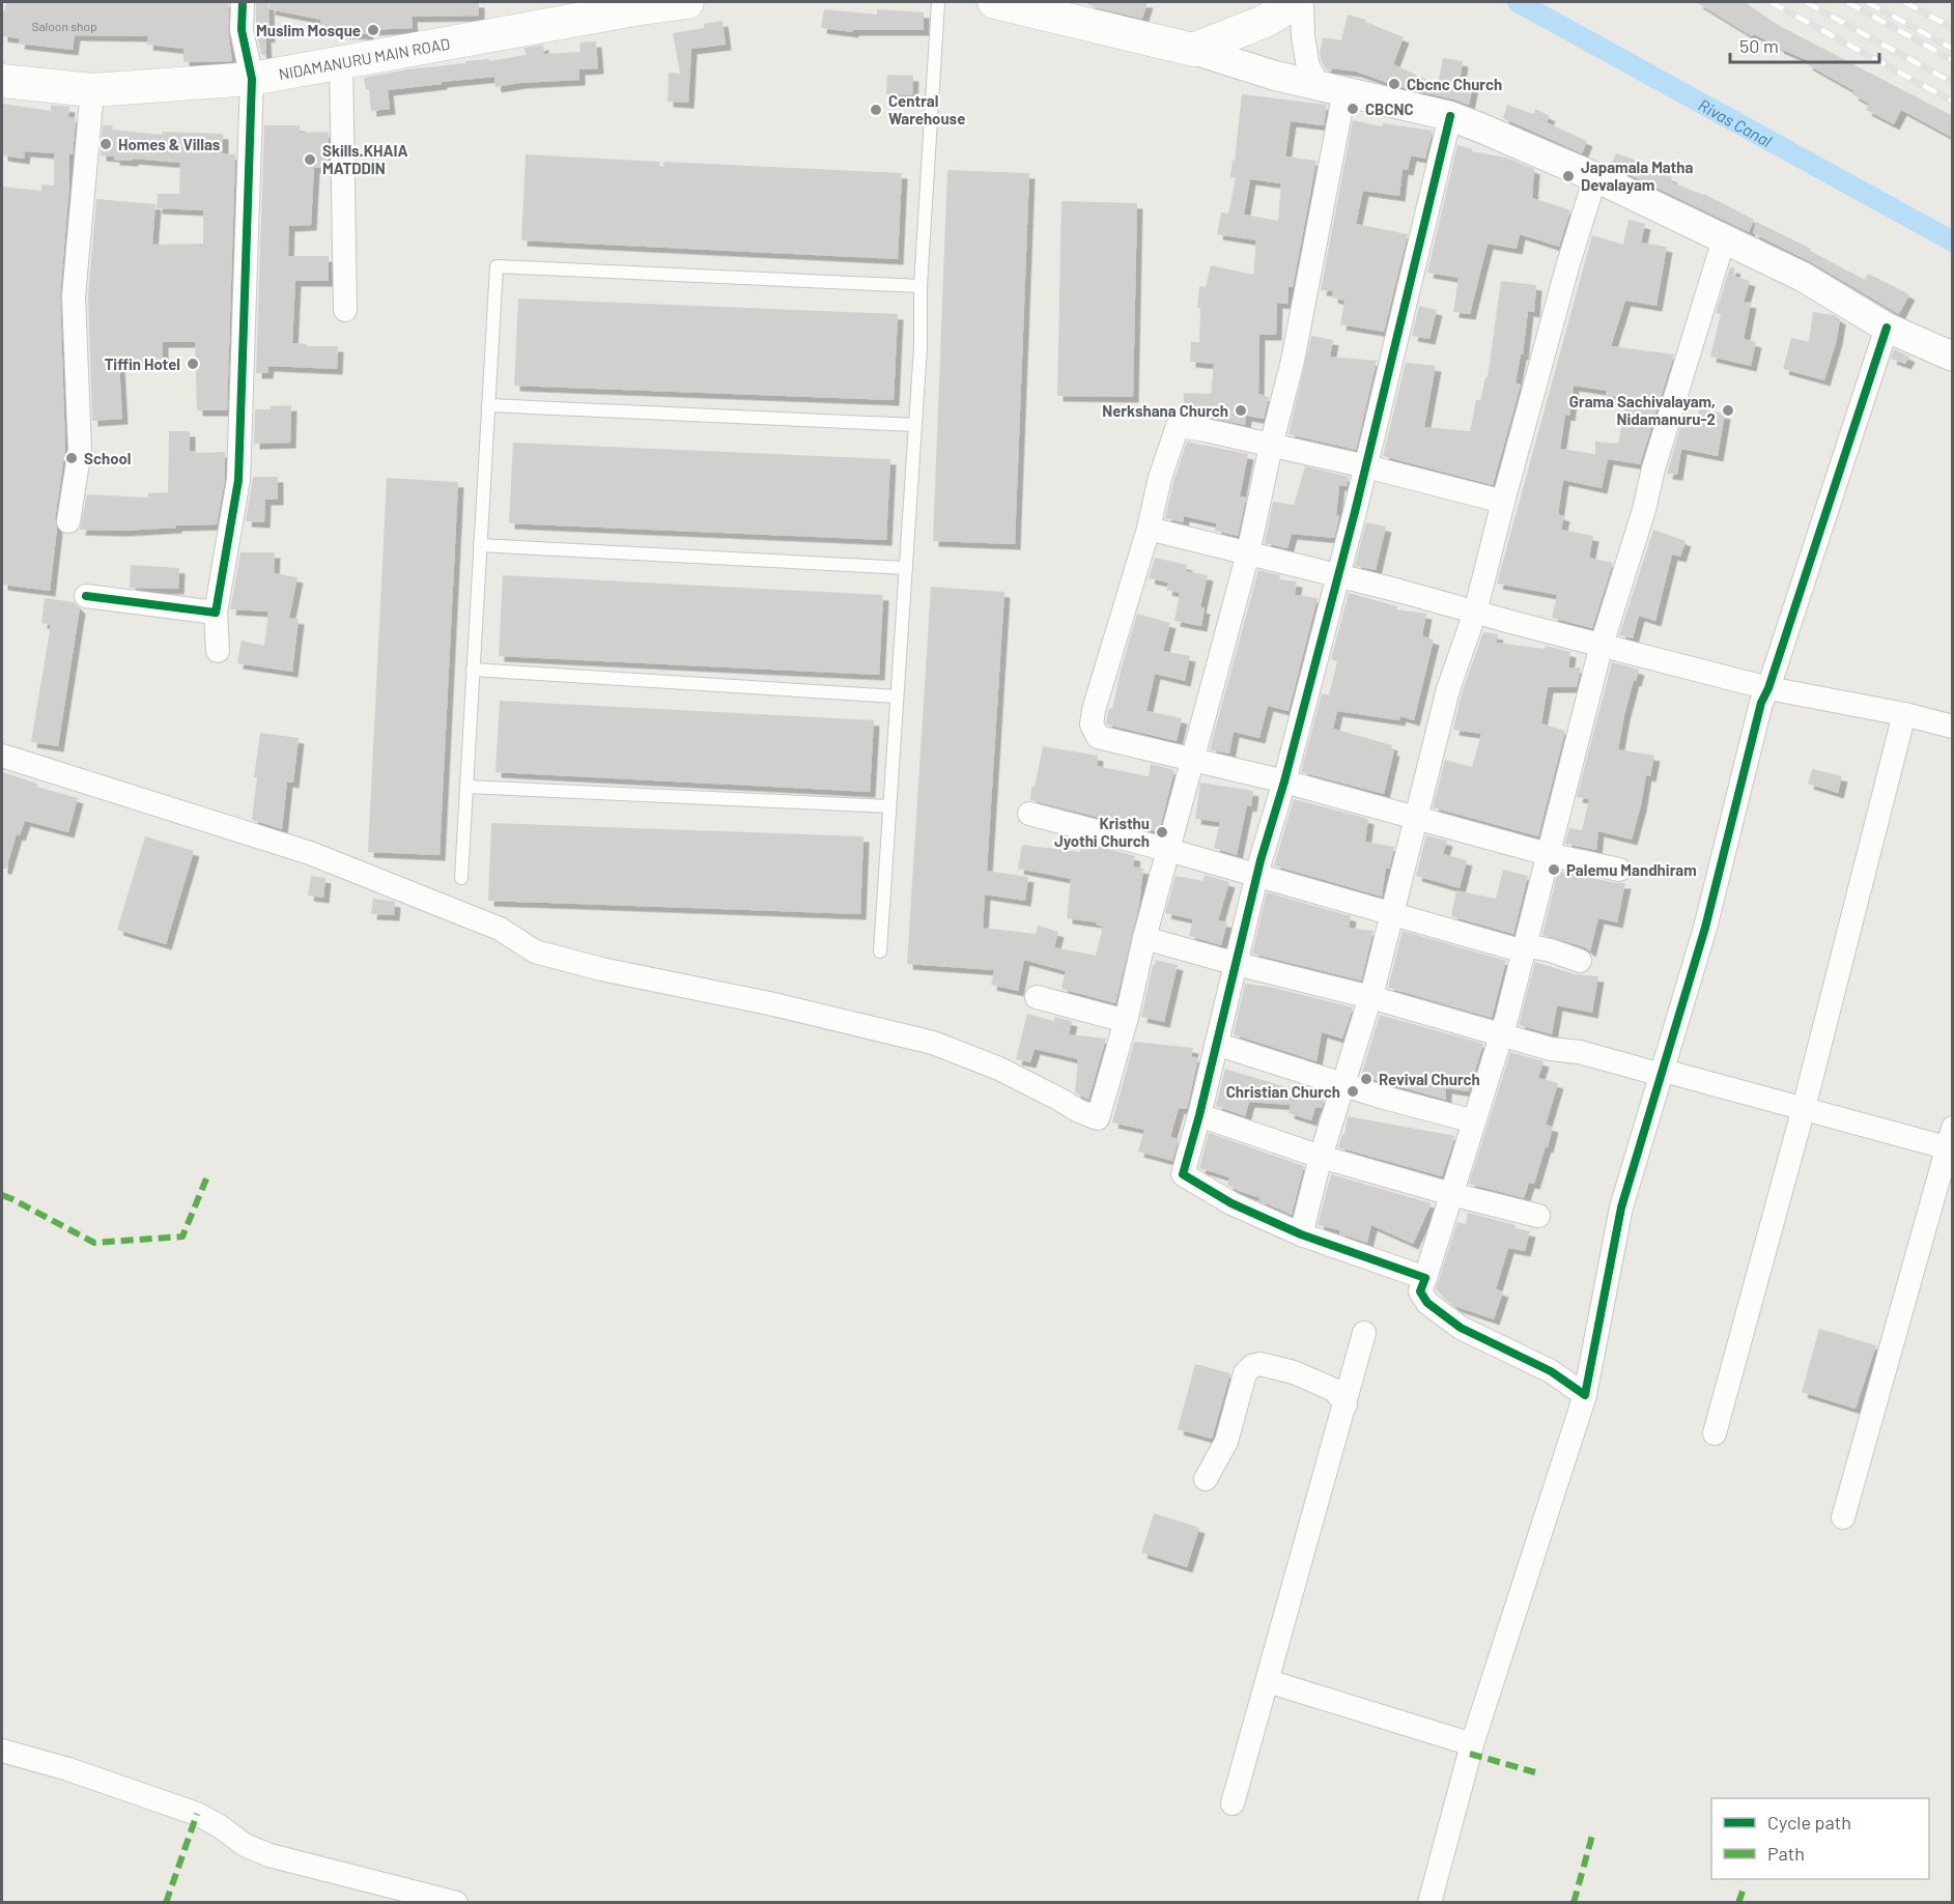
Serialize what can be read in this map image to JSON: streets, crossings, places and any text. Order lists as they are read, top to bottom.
{
  "streets": {
    "main road": ["NIDAMANURU MAIN ROAD"]
  },
  "water": ["Rivas Canal"],
  "places": [
    "Muslim Mosque",
    "Cbcnc Church",
    "CBCNC",
    "Central Warehouse",
    "Homes & Villas",
    "Skills.KHAIA MATDDIN",
    "Japamala Matha Devalayam",
    "Tiffin Hotel",
    "Nerkshana Church",
    "Grama Sachivalayam, Nidamanuru-2",
    "School",
    "Kristhu Jyothi Church",
    "Palemu Mandhiram",
    "Revival Church",
    "Christian Church"
  ],
  "house_numbers": ["Saloon shop"],
  "legend": ["Cycle path", "Path"],
  "scale_bar": "50 m"
}
